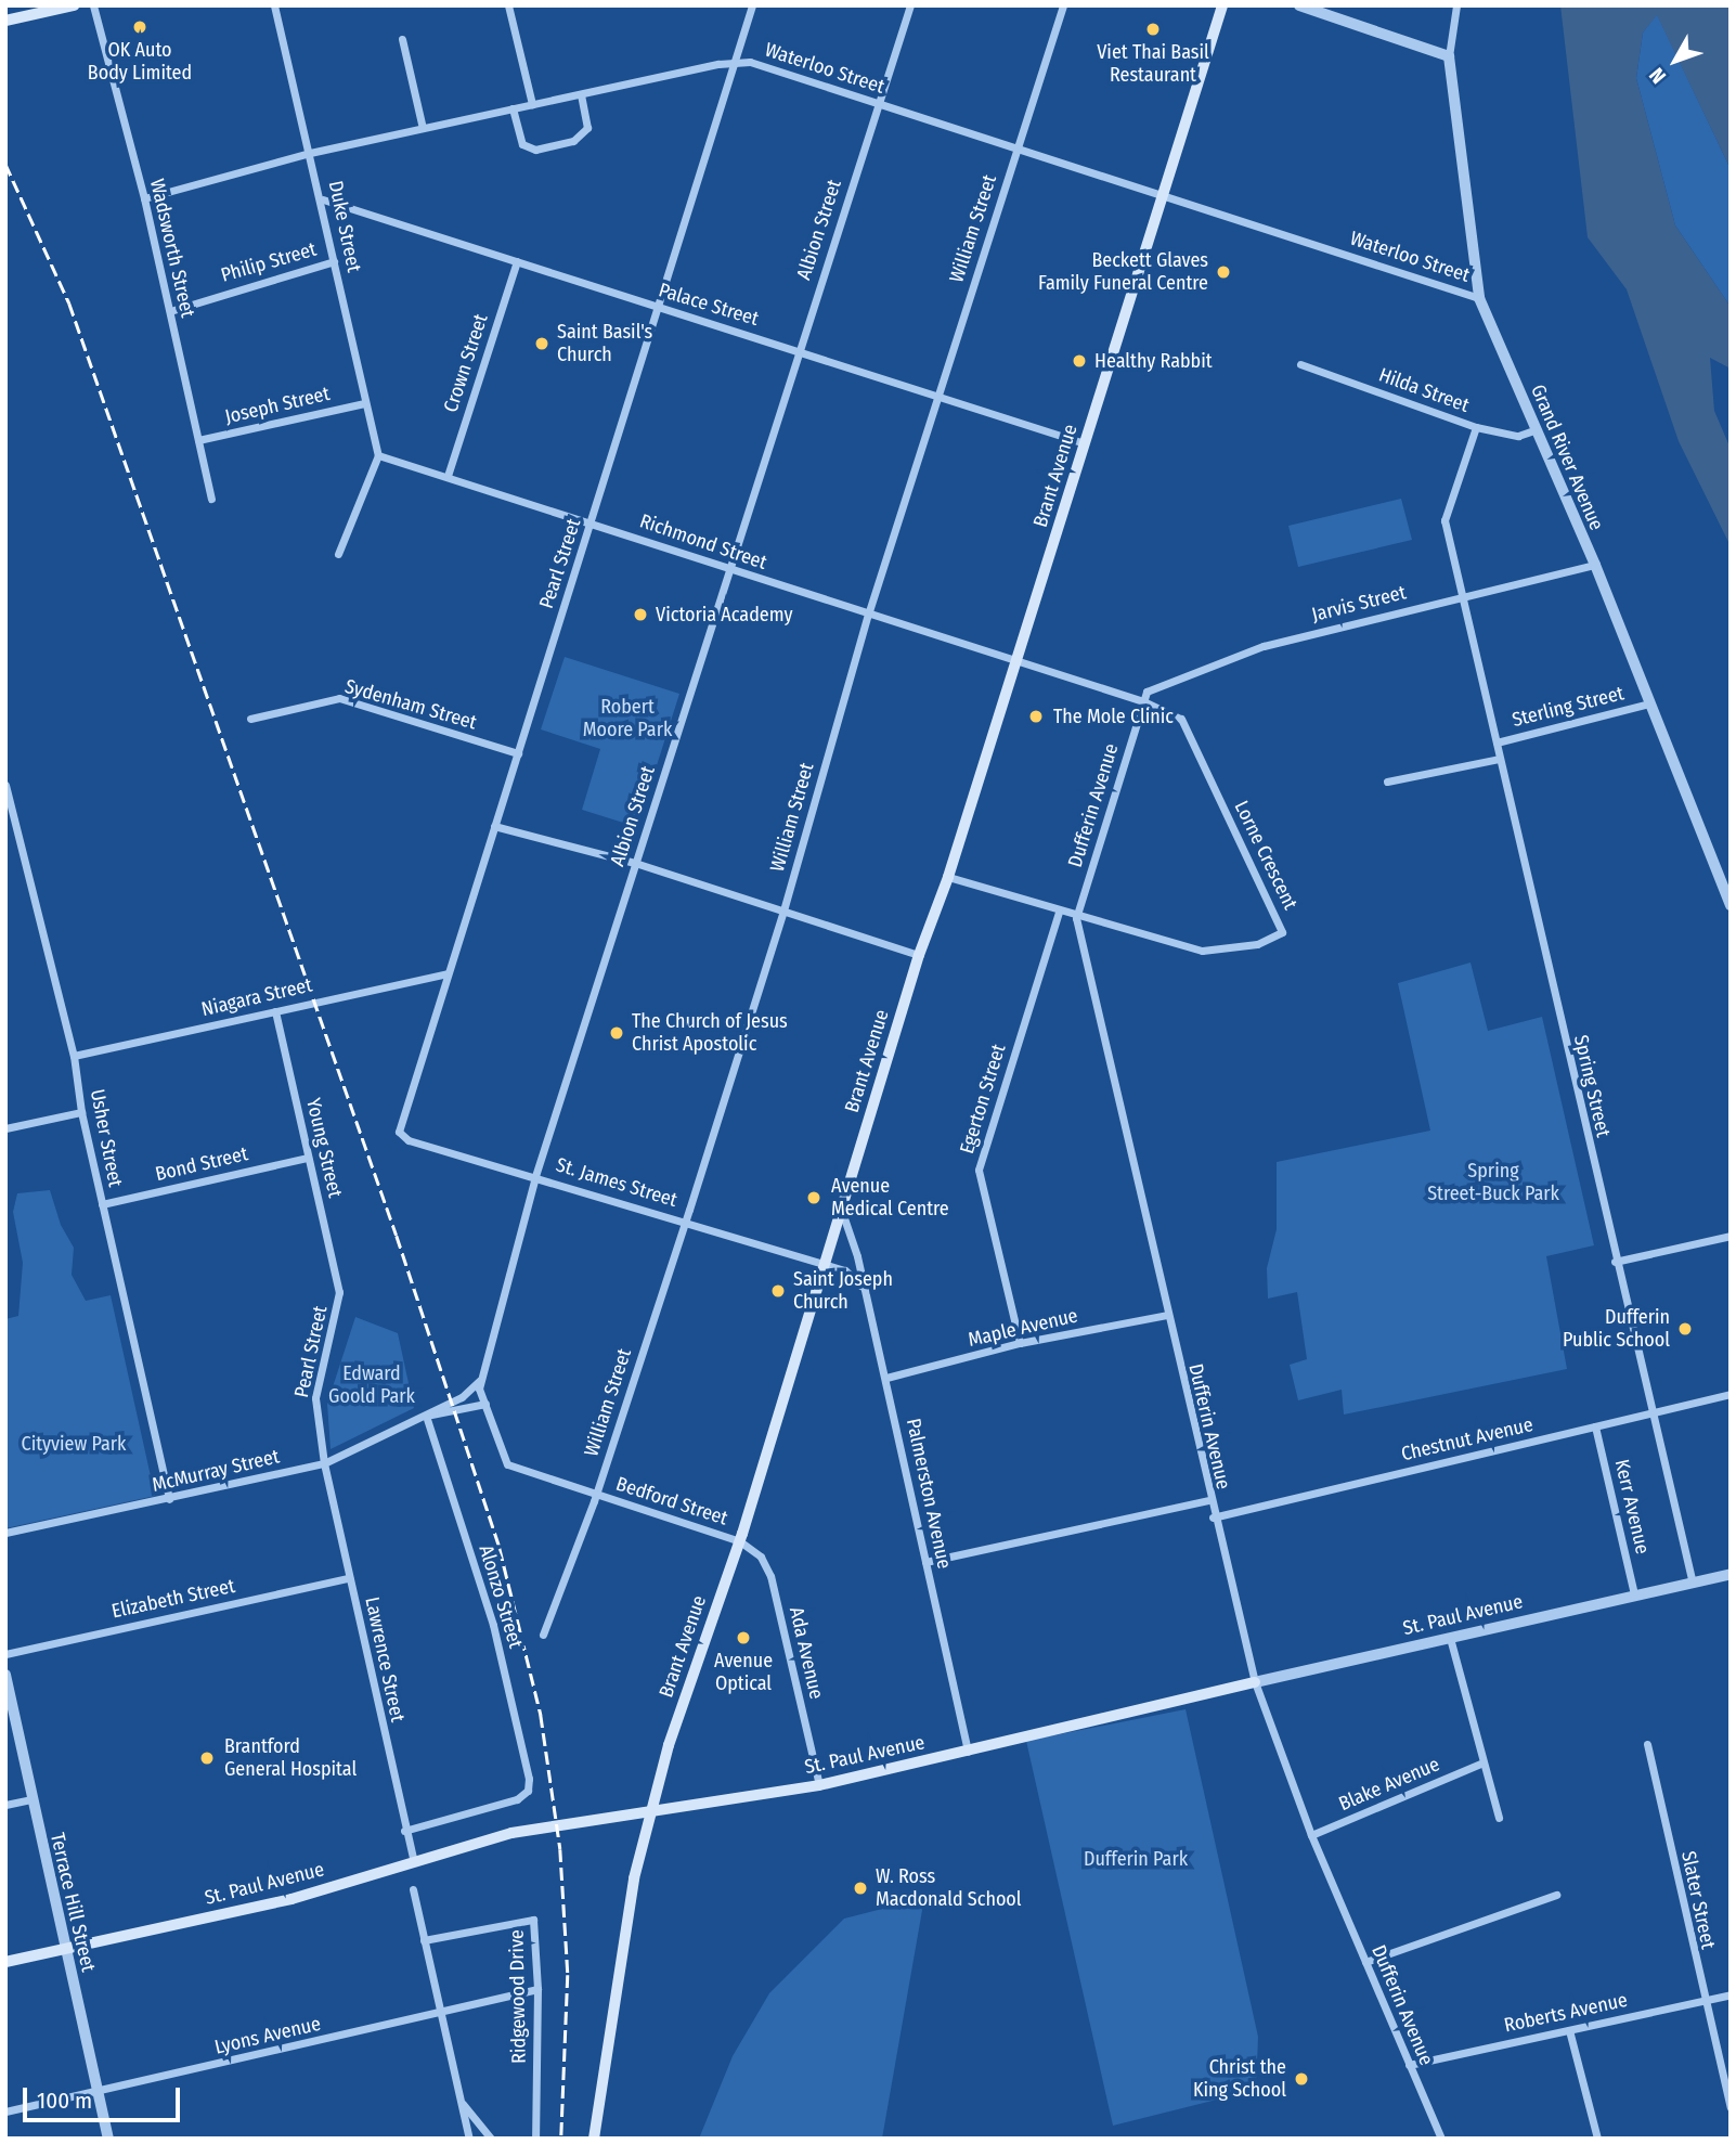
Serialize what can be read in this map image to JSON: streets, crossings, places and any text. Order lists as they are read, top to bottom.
{
  "streets": {
    "main road": ["Brant Avenue", "St. Paul Avenue"],
    "street": [
      "Waterloo Street",
      "Duke Street",
      "William Street",
      "Albion Street",
      "Wadsworth Street",
      "Philip Street",
      "Palace Street",
      "Crown Street",
      "Hilda Street",
      "Joseph Street",
      "Grand River Avenue",
      "Richmond Street",
      "Pearl Street",
      "Jarvis Street",
      "Sydenham Street",
      "Sterling Street",
      "Dufferin Avenue",
      "Lorne Crescent",
      "Niagara Street",
      "Spring Street",
      "Egerton Street",
      "Usher Street",
      "Young Street",
      "Bond Street",
      "St. James Street",
      "Maple Avenue",
      "Chestnut Avenue",
      "McMurray Street",
      "Palmerston Avenue",
      "Bedford Street",
      "Kerr Avenue",
      "Alonzo Street",
      "Elizabeth Street",
      "Ada Avenue",
      "Lawrence Street",
      "Blake Avenue",
      "Slater Street",
      "Terrace Hill Street",
      "Ridgewood Drive",
      "Roberts Avenue",
      "Lyons Avenue"
    ]
  },
  "crossings": [
    ["Waterloo Street", "Duke Street"],
    ["Waterloo Street", "William Street"],
    ["Waterloo Street", "Albion Street"],
    ["Waterloo Street", "Wadsworth Street"],
    ["Waterloo Street", "Grand River Avenue"],
    ["Waterloo Street", "Brant Avenue"],
    ["Waterloo Street", "Pearl Street"],
    ["Duke Street", "Philip Street"],
    ["Duke Street", "Palace Street"],
    ["Duke Street", "Joseph Street"],
    ["Duke Street", "Richmond Street"],
    ["William Street", "Palace Street"],
    ["William Street", "Richmond Street"],
    ["William Street", "St. James Street"],
    ["William Street", "Bedford Street"],
    ["Albion Street", "Palace Street"],
    ["Albion Street", "Richmond Street"],
    ["Albion Street", "St. James Street"],
    ["Albion Street", "McMurray Street"],
    ["Albion Street", "Bedford Street"],
    ["Wadsworth Street", "Philip Street"],
    ["Wadsworth Street", "Joseph Street"],
    ["Palace Street", "Crown Street"],
    ["Palace Street", "Brant Avenue"],
    ["Palace Street", "Pearl Street"],
    ["Crown Street", "Richmond Street"],
    ["Hilda Street", "Grand River Avenue"],
    ["Hilda Street", "Spring Street"],
    ["Grand River Avenue", "Jarvis Street"],
    ["Grand River Avenue", "Sterling Street"],
    ["Brant Avenue", "Richmond Street"],
    ["Brant Avenue", "Lorne Crescent"],
    ["Brant Avenue", "St. James Street"],
    ["Brant Avenue", "Palmerston Avenue"],
    ["Brant Avenue", "Bedford Street"],
    ["Brant Avenue", "St. Paul Avenue"],
    ["Brant Avenue", "Ada Avenue"],
    ["Richmond Street", "Pearl Street"],
    ["Richmond Street", "Lorne Crescent"],
    ["Pearl Street", "Sydenham Street"],
    ["Pearl Street", "Niagara Street"],
    ["Pearl Street", "Young Street"],
    ["Pearl Street", "St. James Street"],
    ["Pearl Street", "McMurray Street"],
    ["Pearl Street", "Lawrence Street"],
    ["Jarvis Street", "Dufferin Avenue"],
    ["Jarvis Street", "Lorne Crescent"],
    ["Jarvis Street", "Spring Street"],
    ["Sterling Street", "Spring Street"],
    ["Dufferin Avenue", "Lorne Crescent"],
    ["Dufferin Avenue", "Maple Avenue"],
    ["Dufferin Avenue", "Chestnut Avenue"],
    ["Dufferin Avenue", "St. Paul Avenue"],
    ["Dufferin Avenue", "Blake Avenue"],
    ["Dufferin Avenue", "Roberts Avenue"],
    ["Lorne Crescent", "Egerton Street"],
    ["Niagara Street", "Usher Street"],
    ["Niagara Street", "Young Street"],
    ["Spring Street", "Chestnut Avenue"],
    ["Spring Street", "St. Paul Avenue"],
    ["Egerton Street", "Maple Avenue"],
    ["Usher Street", "Bond Street"],
    ["Usher Street", "McMurray Street"],
    ["Young Street", "Bond Street"],
    ["Maple Avenue", "Palmerston Avenue"],
    ["Chestnut Avenue", "Kerr Avenue"],
    ["McMurray Street", "Alonzo Street"],
    ["McMurray Street", "Lawrence Street"],
    ["Palmerston Avenue", "St. Paul Avenue"],
    ["Bedford Street", "Ada Avenue"],
    ["Kerr Avenue", "St. Paul Avenue"],
    ["Alonzo Street", "Lawrence Street"],
    ["Elizabeth Street", "Lawrence Street"],
    ["St. Paul Avenue", "Ada Avenue"],
    ["St. Paul Avenue", "Lawrence Street"],
    ["St. Paul Avenue", "Terrace Hill Street"],
    ["Slater Street", "Roberts Avenue"],
    ["Terrace Hill Street", "Lyons Avenue"],
    ["Ridgewood Drive", "Lyons Avenue"]
  ],
  "parks": [
    "Robert Moore Park",
    "Spring Street-Buck Park",
    "Edward Goold Park",
    "Cityview Park",
    "Dufferin Park"
  ],
  "places": [
    "OK Auto Body Limited",
    "Viet Thai Basil Restaurant",
    "Beckett Glaves Family Funeral Centre",
    "Saint Basil's Church",
    "Healthy Rabbit",
    "Victoria Academy",
    "The Mole Clinic",
    "The Church of Jesus Christ Apostolic",
    "Avenue Medical Centre",
    "Saint Joseph Church",
    "Dufferin Public School",
    "Avenue Optical",
    "Brantford General Hospital",
    "W. Ross Macdonald School",
    "Christ the King School"
  ],
  "scale_bar": "100 m",
  "north": "bottom left"
}
